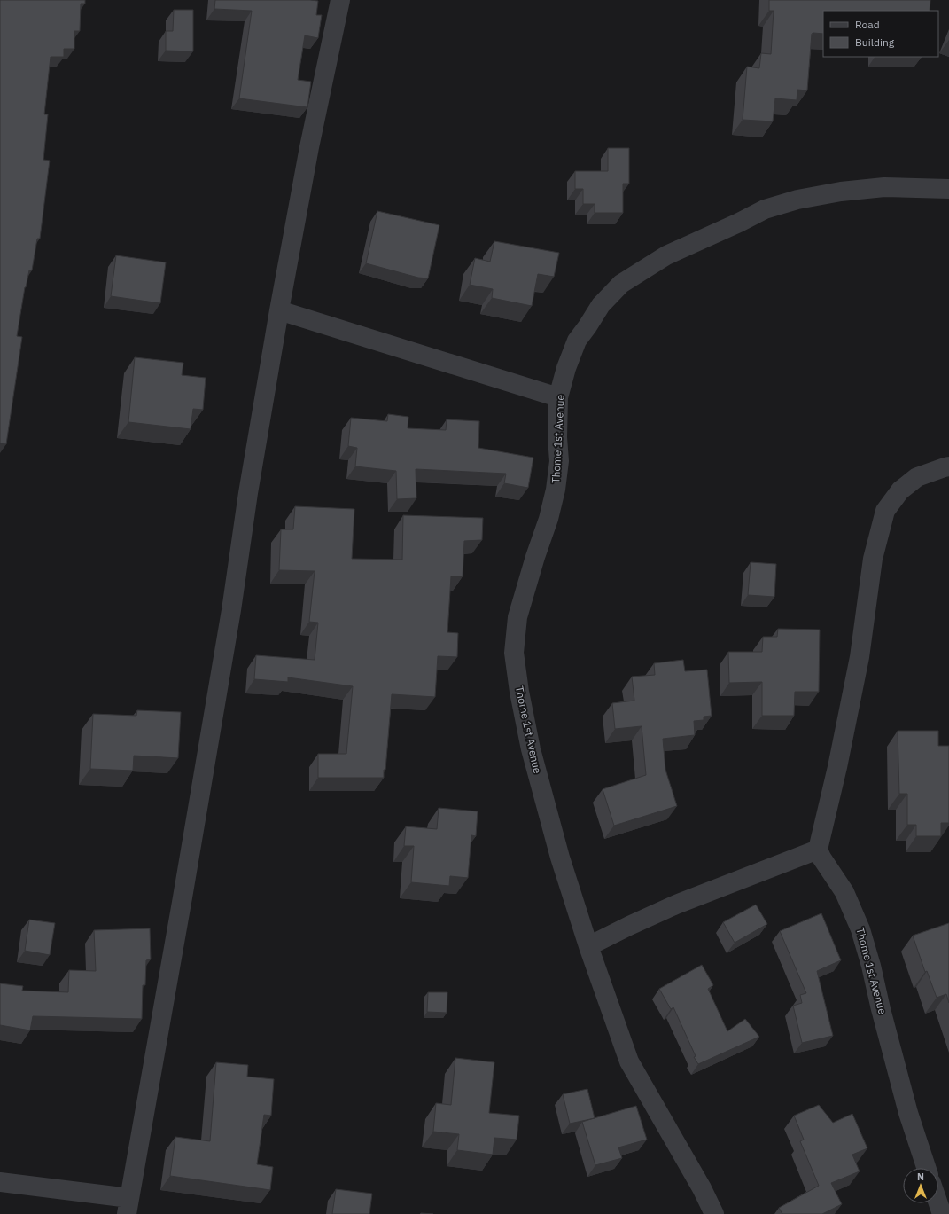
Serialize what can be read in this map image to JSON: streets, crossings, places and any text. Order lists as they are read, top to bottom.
{
  "streets": {
    "street": ["Thome 1st Avenue"]
  },
  "legend": ["Road", "Building"],
  "north": "top"
}
